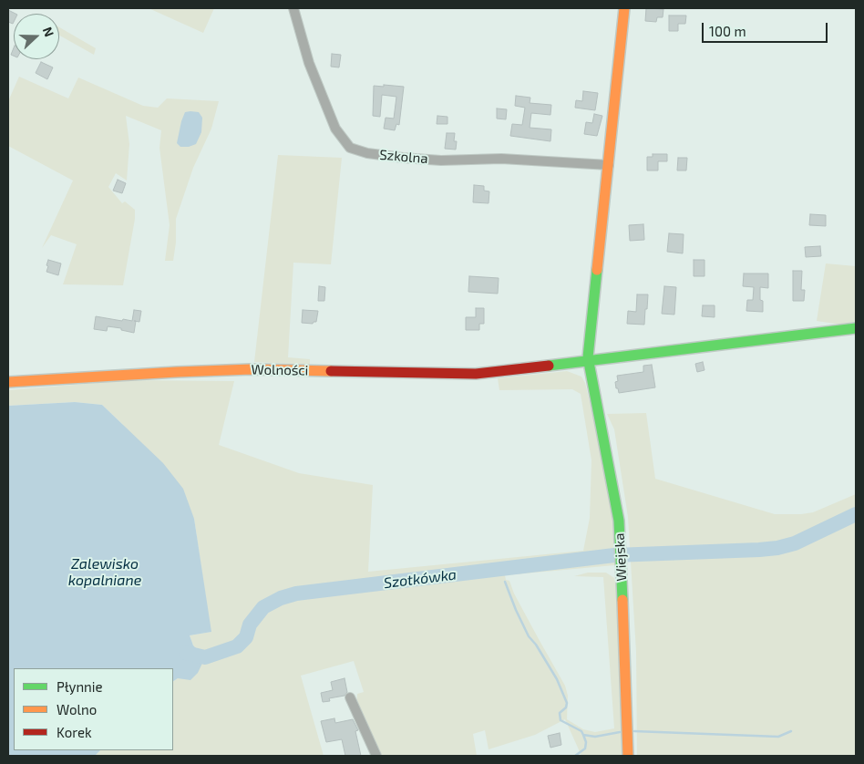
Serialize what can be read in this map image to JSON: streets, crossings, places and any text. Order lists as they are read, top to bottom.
{
  "streets": {
    "main road": ["Wolności", "Wiejska"],
    "street": ["Szkolna"]
  },
  "crossings": [
    ["Szkolna", "Wiejska"],
    ["Wolności", "Wiejska"]
  ],
  "water": ["Zalewisko kopalniane", "Szotkówka"],
  "legend": ["Płynnie", "Wolno", "Korek"],
  "scale_bar": "100 m",
  "north": "right"
}
